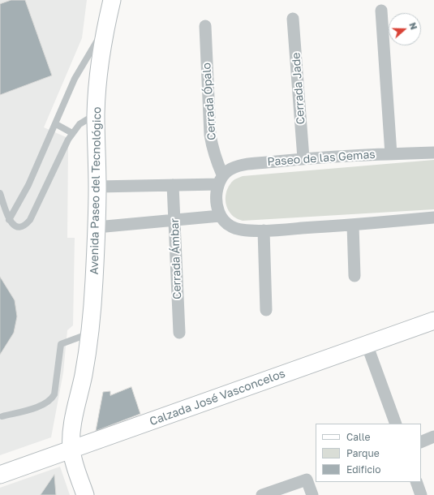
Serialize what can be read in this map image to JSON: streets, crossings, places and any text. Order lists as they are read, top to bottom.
{
  "streets": {
    "main road": ["Avenida Paseo del Tecnológico", "Calzada José Vasconcelos"],
    "street": [
      "Cerrada Jade",
      "Cerrada Ópalo",
      "Paseo de las Gemas",
      "Cerrada Ámbar"
    ]
  },
  "crossings": [
    ["Cerrada Jade", "Paseo de las Gemas"],
    ["Cerrada Ópalo", "Paseo de las Gemas"],
    ["Paseo de las Gemas", "Avenida Paseo del Tecnológico"],
    ["Paseo de las Gemas", "Cerrada Ámbar"],
    ["Avenida Paseo del Tecnológico", "Calzada José Vasconcelos"]
  ],
  "legend": ["Calle", "Parque", "Edificio"],
  "north": "right"
}
